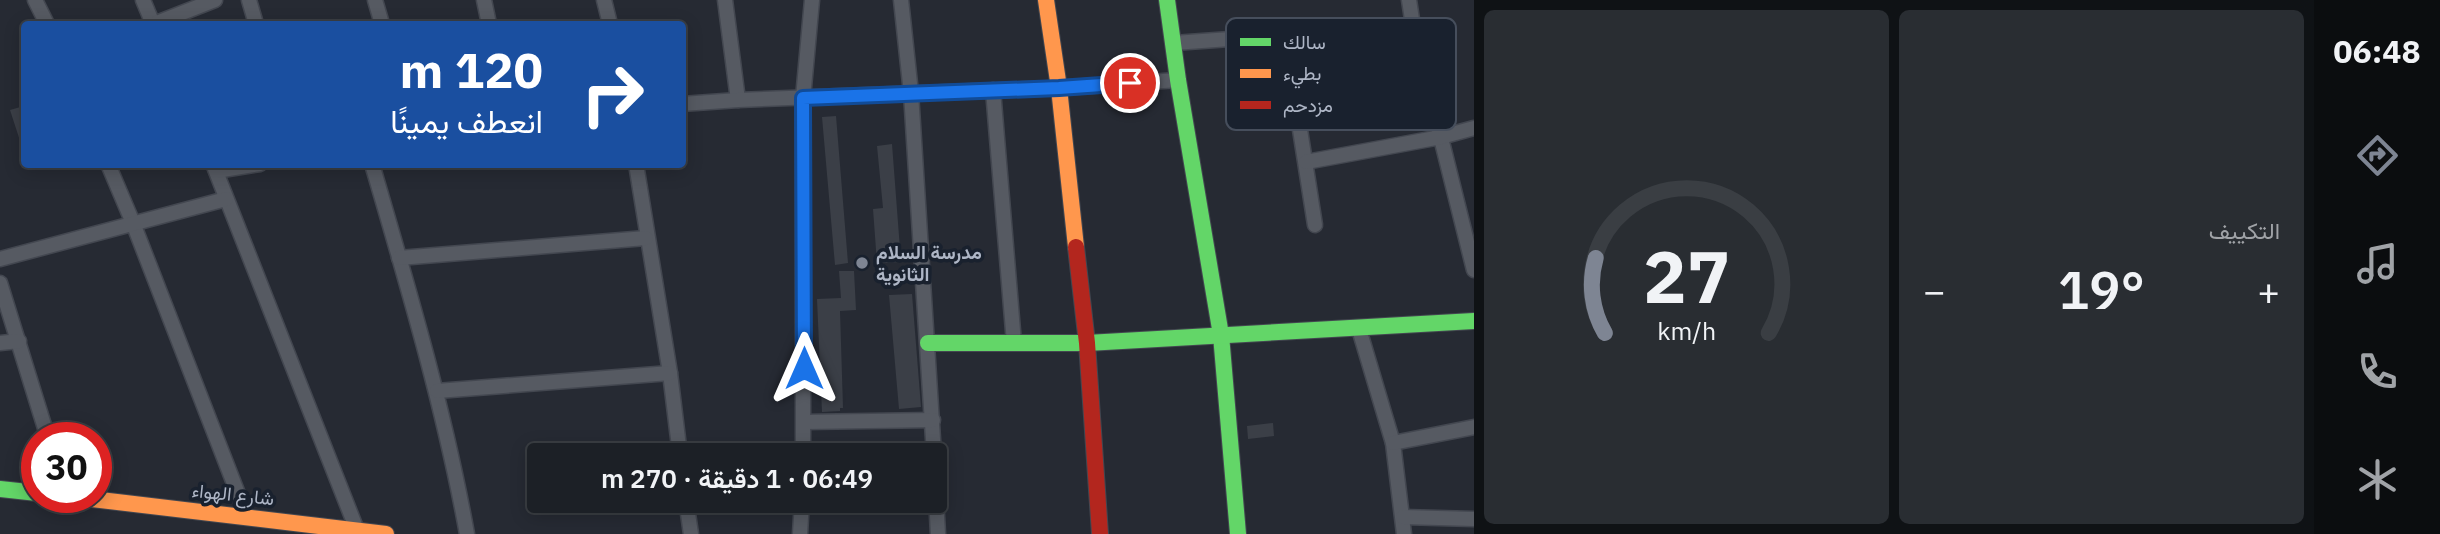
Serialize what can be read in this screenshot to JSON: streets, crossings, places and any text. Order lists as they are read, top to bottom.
{
  "streets": {
    "street": ["شارع الهواء"]
  },
  "places": ["مدرسة السلام الثانوية"],
  "legend": ["سالك", "بطيء", "مزدحم"],
  "page": {
    "tabs": "06:48",
    "tile": "التكييف",
    "turn": ["120 m", "انعطف يمينًا"],
    "heat": ["−", "19°", "+"],
    "limit": "30",
    "trip": "06:49 · 1 دقيقة · 270 m",
    "gauge": ["27", "km/h"]
  }
}
